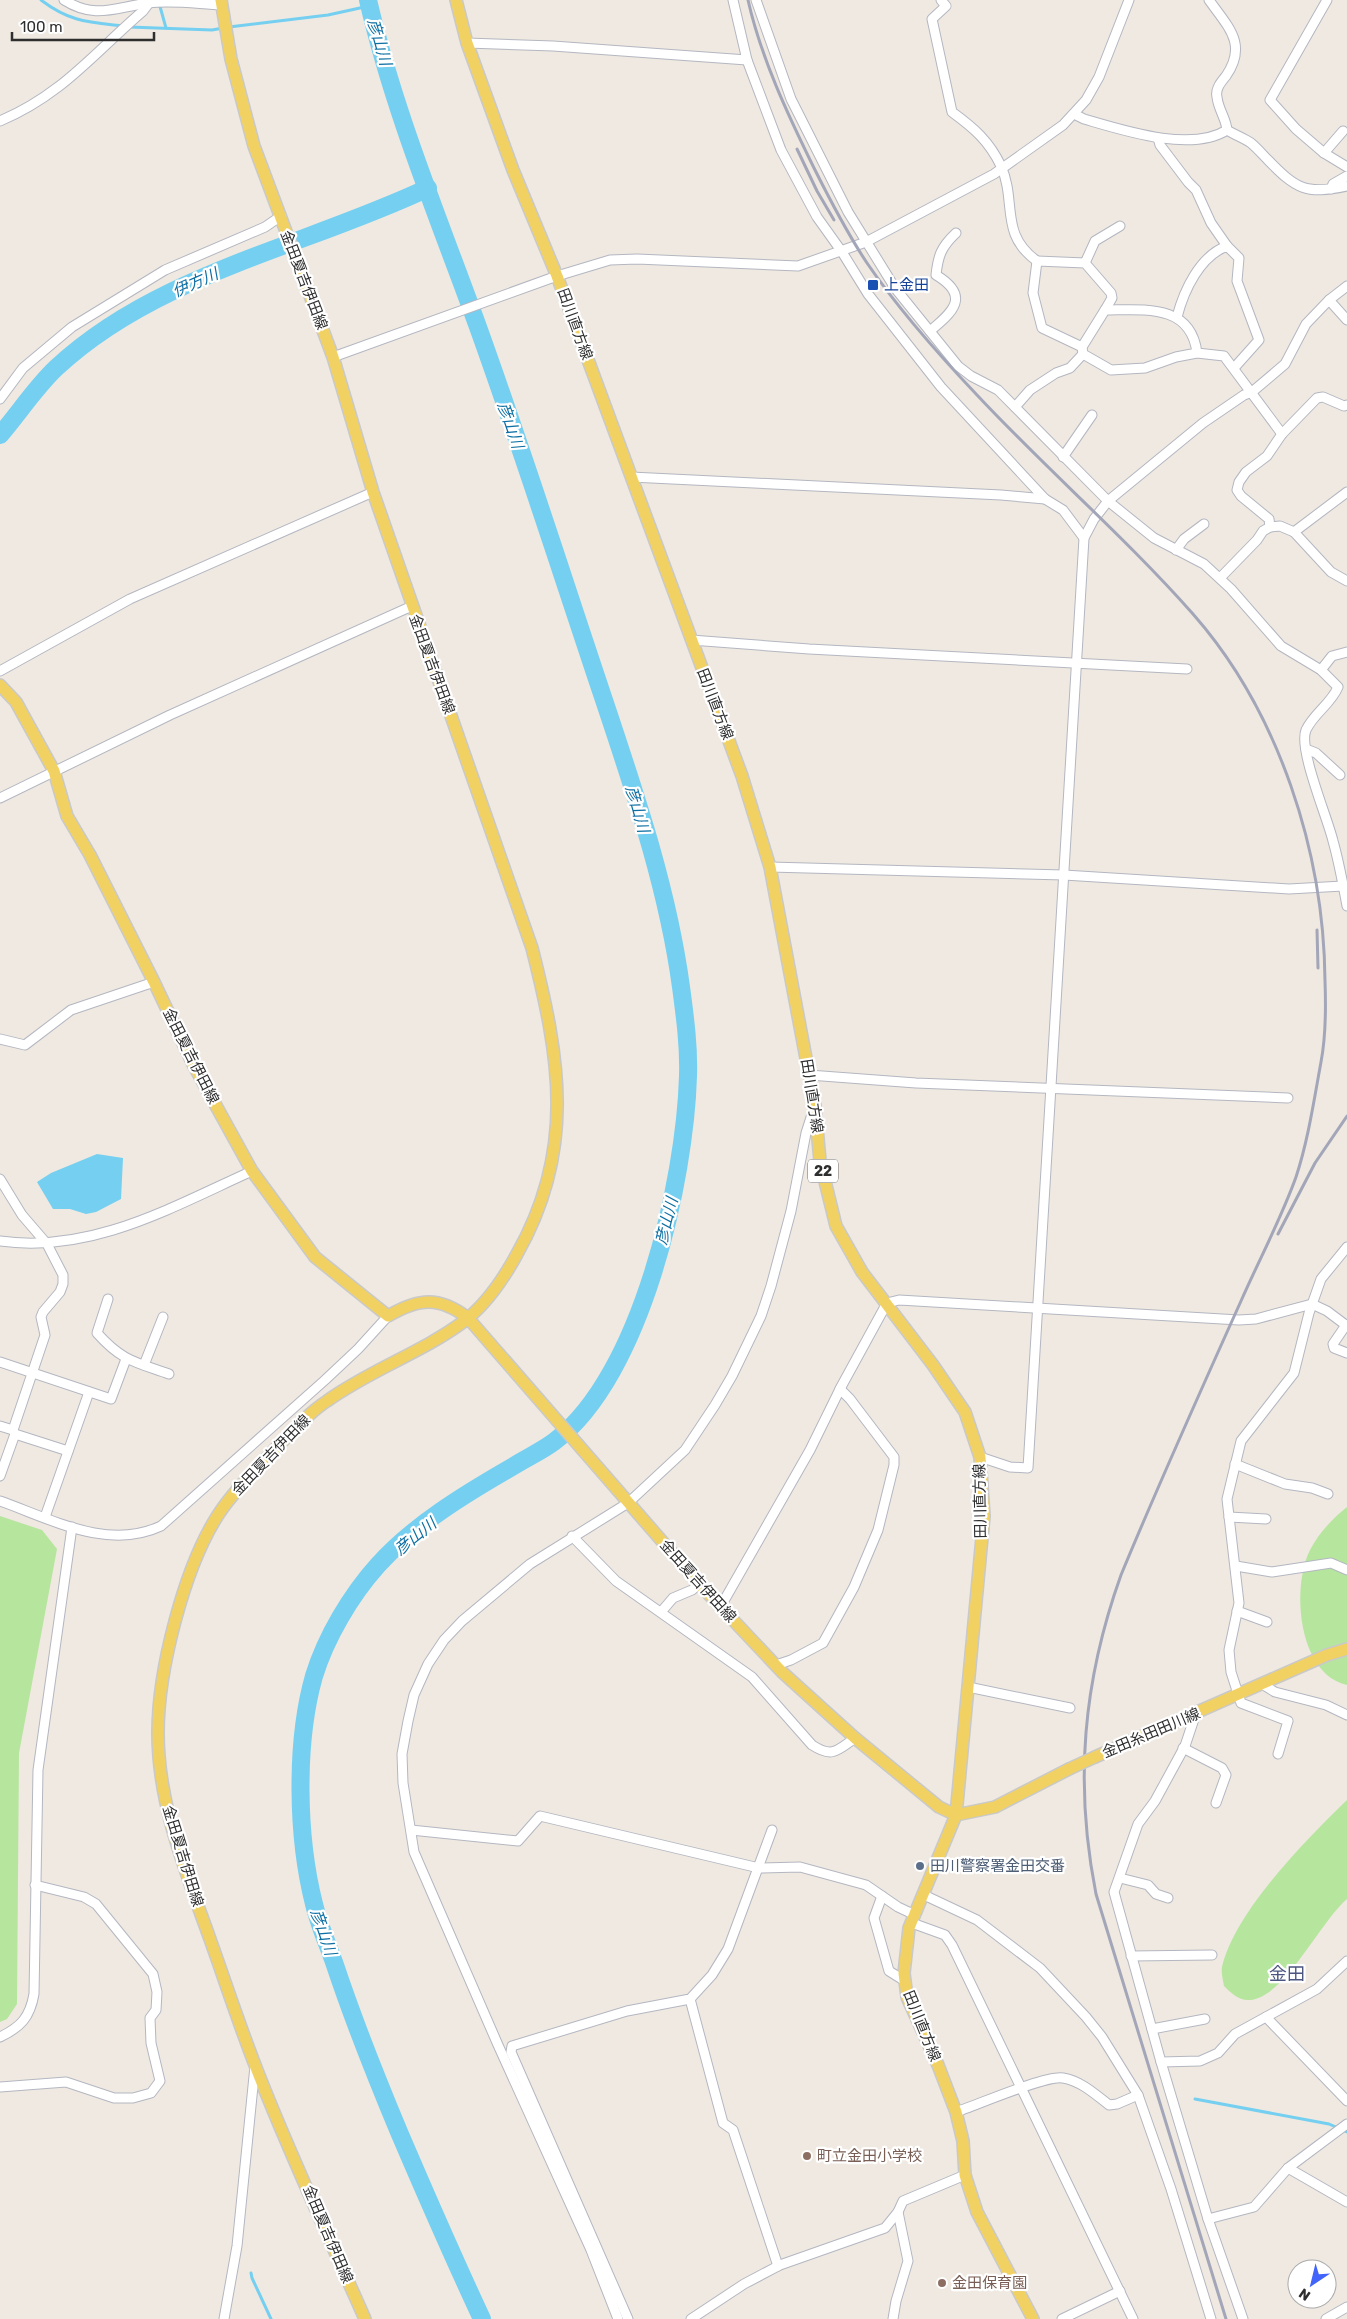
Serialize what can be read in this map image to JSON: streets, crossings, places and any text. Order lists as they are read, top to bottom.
{
  "streets": {
    "main road": [
      "金田夏吉伊田線",
      "田川直方線",
      "22",
      "金田糸田田川線"
    ]
  },
  "crossings": [
    ["金田夏吉伊田線", "田川直方線"],
    ["金田夏吉伊田線", "金田糸田田川線"],
    ["田川直方線", "金田糸田田川線"]
  ],
  "districts": ["金田"],
  "water": ["彦山川", "伊方川"],
  "places": {
    "transit": ["上金田"],
    "other": ["田川警察署金田交番", "町立金田小学校", "金田保育園"]
  },
  "scale_bar": "100 m",
  "north": "bottom left"
}
